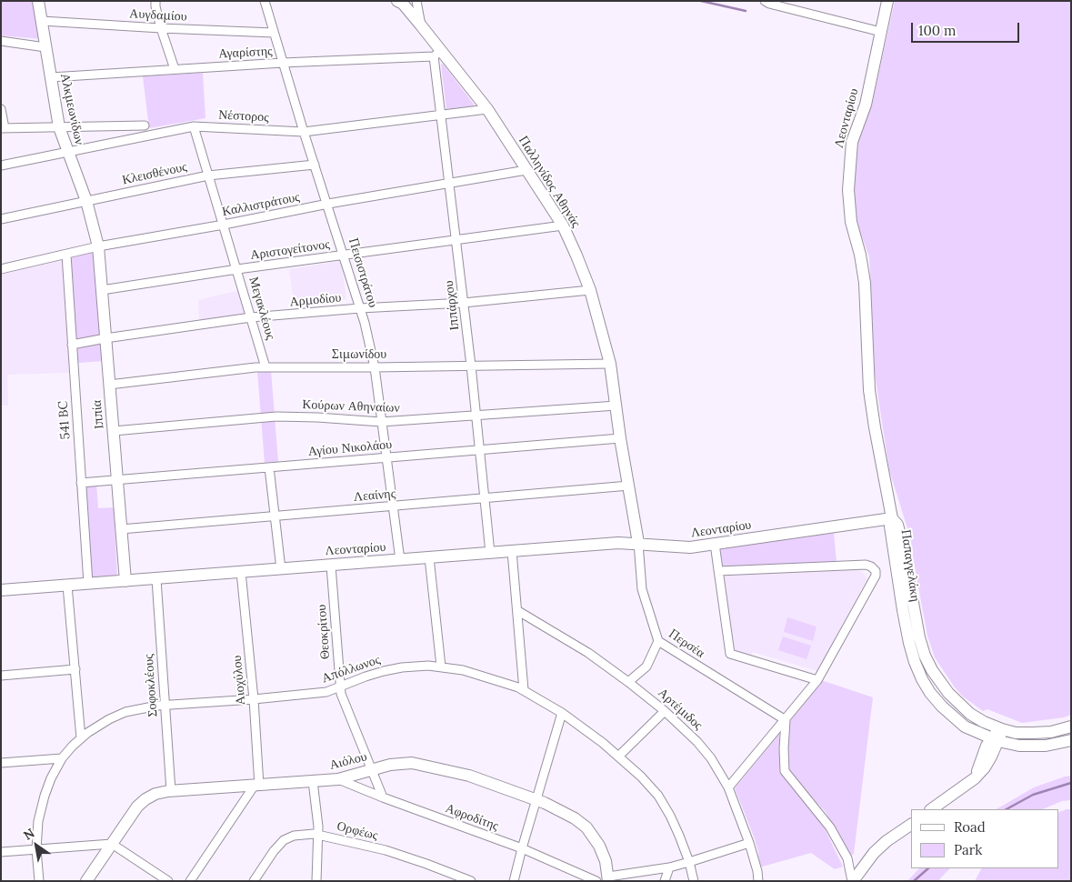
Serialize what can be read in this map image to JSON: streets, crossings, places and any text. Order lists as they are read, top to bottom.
{
  "streets": {
    "street": [
      "Αυγδαμίου",
      "Αγαρίστης",
      "Αλκμεωνίδων",
      "Νέστορος",
      "Λεονταρίου",
      "Κλεισθένους",
      "Παλληνίδος Αθηνάς",
      "Καλλιστράτους",
      "Αριστογείτονος",
      "Πεισιστράτου",
      "Αρμοδίου",
      "Ιππάρχου",
      "Μεγακλέους",
      "Σιμωνίδου",
      "Κούρων Αθηναίων",
      "Ιππία",
      "541 BC",
      "Αγίου Νικολάου",
      "Λεαίνης",
      "Παπαγγελάκη",
      "Θεοκρίτου",
      "Περσέα",
      "Απόλλωνος",
      "Αιοχύλου",
      "Σοφοκλέους",
      "Αρτέμιδος",
      "Αιόλου",
      "Αφροδίτης",
      "Ορφέως"
    ]
  },
  "crossings": [
    ["Αυγδαμίου", "Αλκμεωνίδων"],
    ["Αυγδαμίου", "Πεισιστράτου"],
    ["Αγαρίστης", "Αλκμεωνίδων"],
    ["Αγαρίστης", "Παλληνίδος Αθηνάς"],
    ["Αγαρίστης", "Πεισιστράτου"],
    ["Αγαρίστης", "Ιππάρχου"],
    ["Αλκμεωνίδων", "Νέστορος"],
    ["Αλκμεωνίδων", "Κλεισθένους"],
    ["Αλκμεωνίδων", "Καλλιστράτους"],
    ["Αλκμεωνίδων", "Ιππία"],
    ["Νέστορος", "Παλληνίδος Αθηνάς"],
    ["Νέστορος", "Πεισιστράτου"],
    ["Νέστορος", "Ιππάρχου"],
    ["Νέστορος", "Μεγακλέους"],
    ["Λεονταρίου", "Παλληνίδος Αθηνάς"],
    ["Λεονταρίου", "Πεισιστράτου"],
    ["Λεονταρίου", "Ιππάρχου"],
    ["Λεονταρίου", "Ιππία"],
    ["Λεονταρίου", "541 BC"],
    ["Λεονταρίου", "Παπαγγελάκη"],
    ["Λεονταρίου", "Θεοκρίτου"],
    ["Λεονταρίου", "Περσέα"],
    ["Λεονταρίου", "Αιοχύλου"],
    ["Λεονταρίου", "Σοφοκλέους"],
    ["Κλεισθένους", "Πεισιστράτου"],
    ["Κλεισθένους", "Μεγακλέους"],
    ["Παλληνίδος Αθηνάς", "Καλλιστράτους"],
    ["Παλληνίδος Αθηνάς", "Αριστογείτονος"],
    ["Παλληνίδος Αθηνάς", "Αρμοδίου"],
    ["Παλληνίδος Αθηνάς", "Ιππάρχου"],
    ["Παλληνίδος Αθηνάς", "Σιμωνίδου"],
    ["Παλληνίδος Αθηνάς", "Κούρων Αθηναίων"],
    ["Παλληνίδος Αθηνάς", "Αγίου Νικολάου"],
    ["Παλληνίδος Αθηνάς", "Λεαίνης"],
    ["Παλληνίδος Αθηνάς", "Περσέα"],
    ["Καλλιστράτους", "Πεισιστράτου"],
    ["Καλλιστράτους", "Ιππάρχου"],
    ["Καλλιστράτους", "Μεγακλέους"],
    ["Καλλιστράτους", "Ιππία"],
    ["Καλλιστράτους", "541 BC"],
    ["Αριστογείτονος", "Πεισιστράτου"],
    ["Αριστογείτονος", "Ιππάρχου"],
    ["Αριστογείτονος", "Μεγακλέους"],
    ["Αριστογείτονος", "Ιππία"],
    ["Πεισιστράτου", "Αρμοδίου"],
    ["Πεισιστράτου", "Σιμωνίδου"],
    ["Πεισιστράτου", "Κούρων Αθηναίων"],
    ["Πεισιστράτου", "Αγίου Νικολάου"],
    ["Πεισιστράτου", "Λεαίνης"],
    ["Αρμοδίου", "Ιππάρχου"],
    ["Αρμοδίου", "Μεγακλέους"],
    ["Αρμοδίου", "Ιππία"],
    ["Αρμοδίου", "541 BC"],
    ["Ιππάρχου", "Σιμωνίδου"],
    ["Ιππάρχου", "Κούρων Αθηναίων"],
    ["Ιππάρχου", "Αγίου Νικολάου"],
    ["Ιππάρχου", "Λεαίνης"],
    ["Μεγακλέους", "Σιμωνίδου"],
    ["Σιμωνίδου", "Ιππία"],
    ["Κούρων Αθηναίων", "Ιππία"],
    ["Ιππία", "Αγίου Νικολάου"],
    ["Ιππία", "Λεαίνης"],
    ["541 BC", "Αγίου Νικολάου"],
    ["Θεοκρίτου", "Απόλλωνος"],
    ["Θεοκρίτου", "Αιόλου"],
    ["Θεοκρίτου", "Αφροδίτης"],
    ["Απόλλωνος", "Αιοχύλου"],
    ["Απόλλωνος", "Σοφοκλέους"],
    ["Αιοχύλου", "Αιόλου"],
    ["Σοφοκλέους", "Αιόλου"],
    ["Αιόλου", "Αφροδίτης"]
  ],
  "legend": ["Road", "Park"],
  "scale_bar": "100 m",
  "north": "top left"
}
